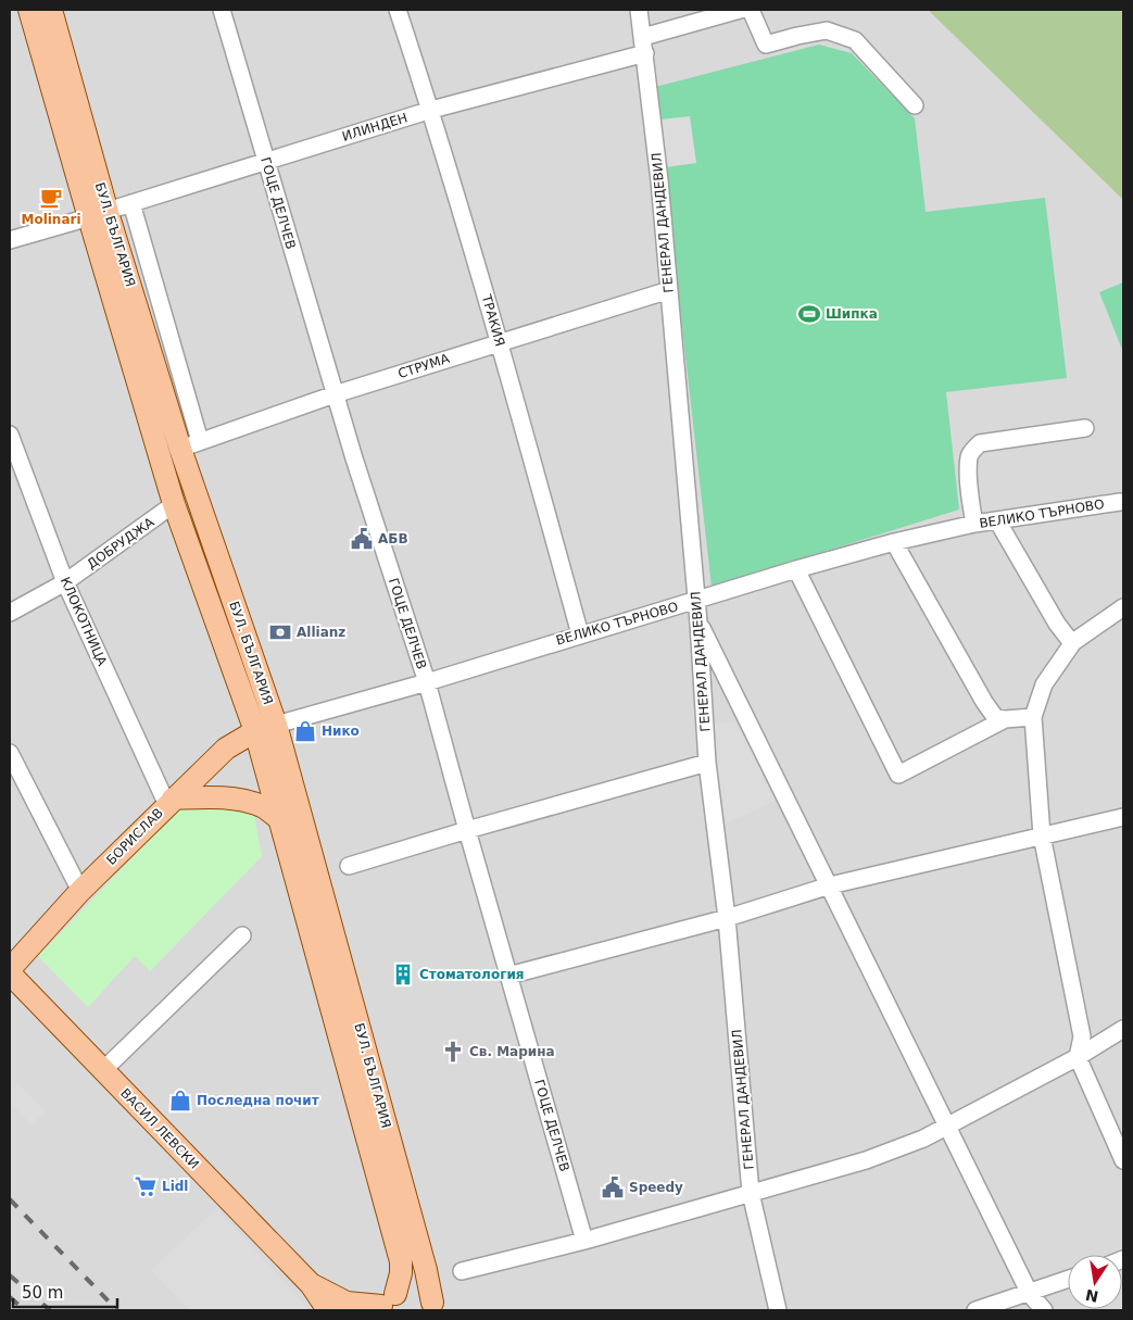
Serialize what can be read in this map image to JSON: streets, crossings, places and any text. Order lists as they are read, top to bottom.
{
  "streets": {
    "main road": ["БУЛ. БЪЛГАРИЯ", "БОРИСЛАВ", "ВАСИЛ ЛЕВСКИ"],
    "street": [
      "ИЛИНДЕН",
      "ГОЦЕ ДЕЛЧЕВ",
      "ГЕНЕРАЛ ДАНДЕВИЛ",
      "ТРАКИЯ",
      "СТРУМА",
      "ВЕЛИКО ТЪРНОВО",
      "ДОБРУДЖА",
      "КЛОКОТНИЦА"
    ]
  },
  "crossings": [
    ["ИЛИНДЕН", "ГОЦЕ ДЕЛЧЕВ"],
    ["ИЛИНДЕН", "ГЕНЕРАЛ ДАНДЕВИЛ"],
    ["ИЛИНДЕН", "БУЛ. БЪЛГАРИЯ"],
    ["ИЛИНДЕН", "ТРАКИЯ"],
    ["ГОЦЕ ДЕЛЧЕВ", "СТРУМА"],
    ["ГОЦЕ ДЕЛЧЕВ", "ВЕЛИКО ТЪРНОВО"],
    ["ГЕНЕРАЛ ДАНДЕВИЛ", "СТРУМА"],
    ["ГЕНЕРАЛ ДАНДЕВИЛ", "ВЕЛИКО ТЪРНОВО"],
    ["БУЛ. БЪЛГАРИЯ", "СТРУМА"],
    ["БУЛ. БЪЛГАРИЯ", "ВЕЛИКО ТЪРНОВО"],
    ["БУЛ. БЪЛГАРИЯ", "ДОБРУДЖА"],
    ["БУЛ. БЪЛГАРИЯ", "БОРИСЛАВ"],
    ["БУЛ. БЪЛГАРИЯ", "ВАСИЛ ЛЕВСКИ"],
    ["ТРАКИЯ", "СТРУМА"],
    ["ТРАКИЯ", "ВЕЛИКО ТЪРНОВО"],
    ["ВЕЛИКО ТЪРНОВО", "БОРИСЛАВ"],
    ["ДОБРУДЖА", "КЛОКОТНИЦА"],
    ["КЛОКОТНИЦА", "БОРИСЛАВ"]
  ],
  "places": {
    "cafe": ["Molinari"],
    "sports": ["Шипка"],
    "public building": ["АБВ", "Speedy"],
    "bank": ["Allianz"],
    "shop": ["Нико", "Последна почит"],
    "building": ["Стоматология"],
    "church": ["Св. Марина"],
    "supermarket": ["Lidl"]
  },
  "scale_bar": "50 m",
  "north": "bottom"
}
